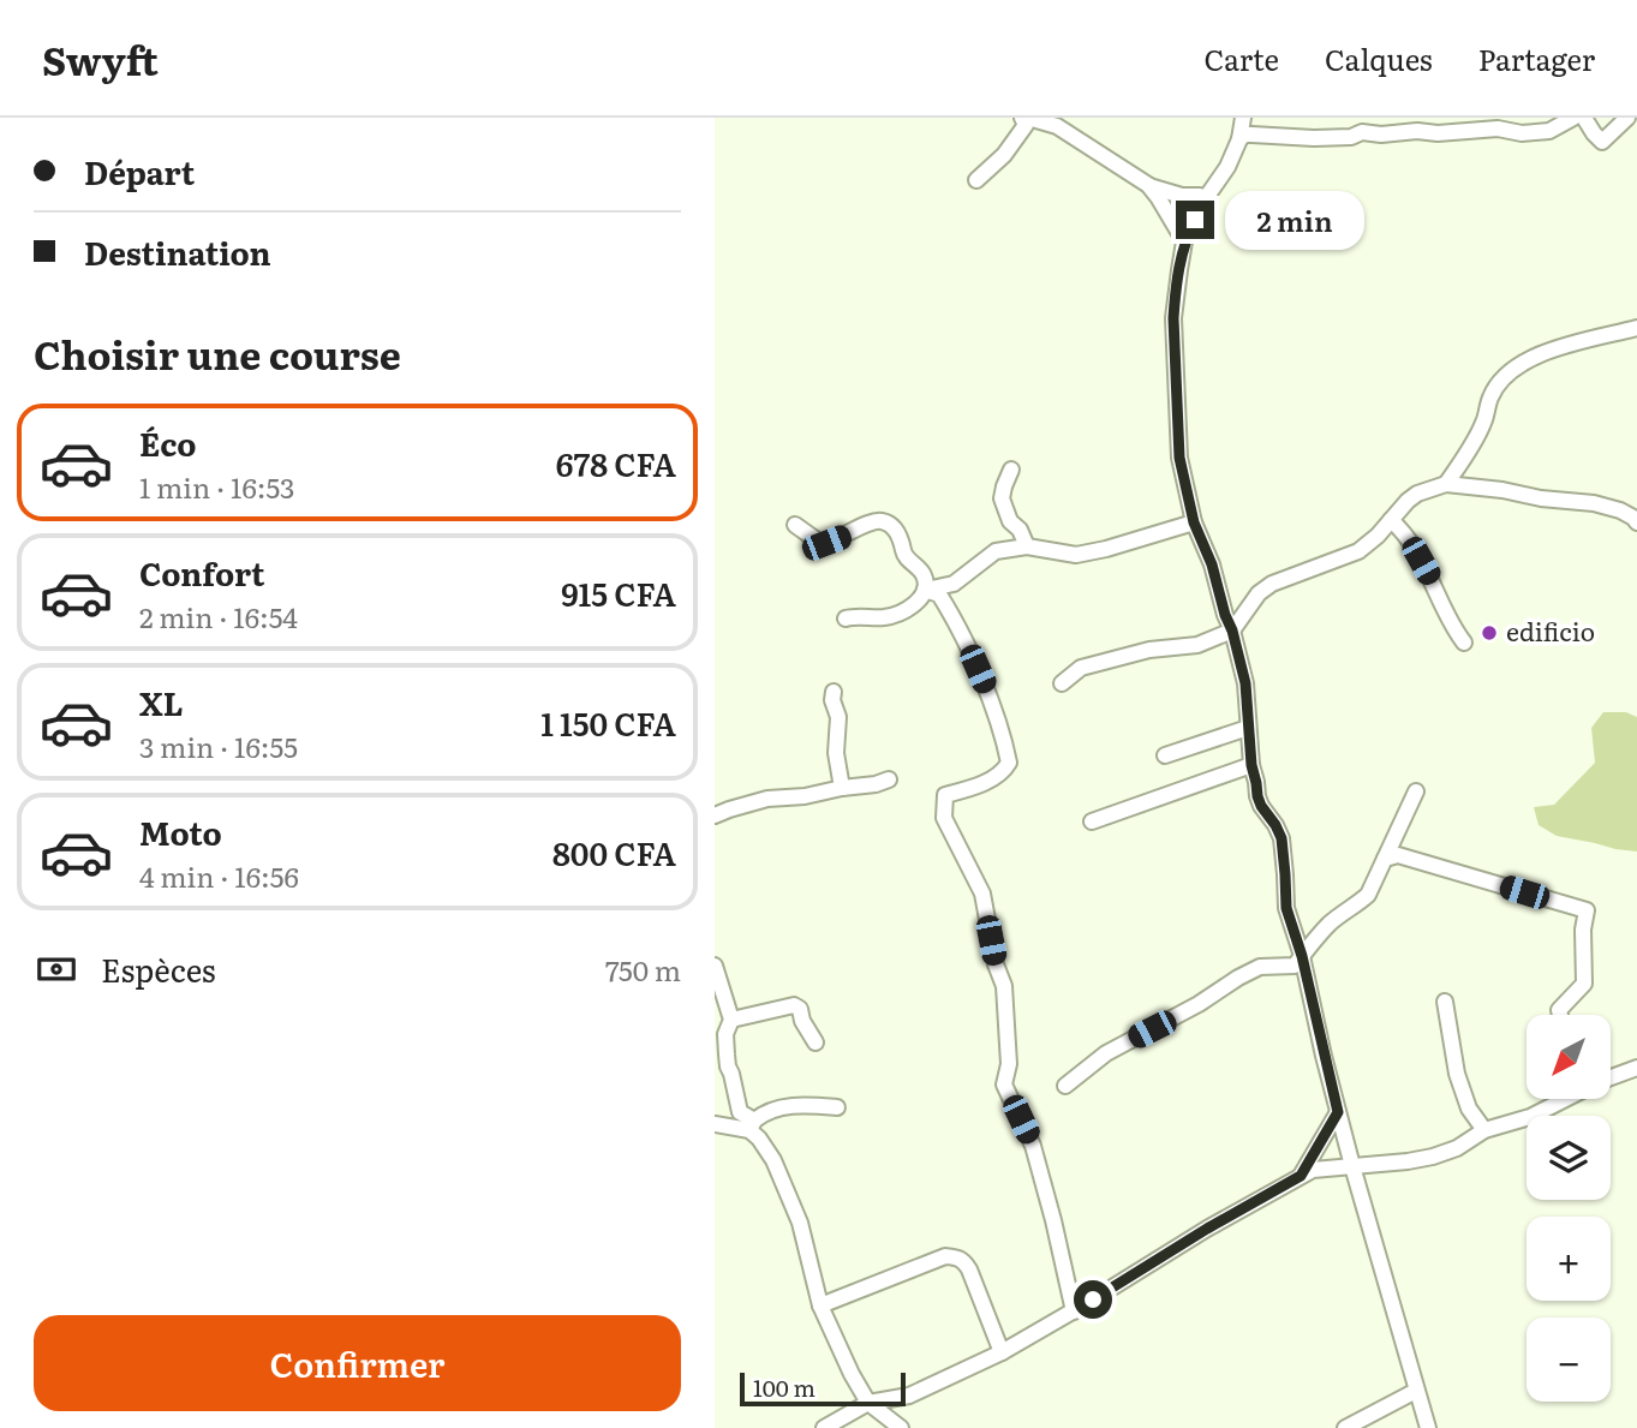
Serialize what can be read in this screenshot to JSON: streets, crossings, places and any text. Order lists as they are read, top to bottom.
{
  "places": ["edificio"],
  "scale_bar": "100 m",
  "north": "bottom left",
  "page": {
    "header": "Swyft",
    "nav": ["Carte", "Calques", "Partager"],
    "banner": ["Départ", "Destination"],
    "bubble": "2 min",
    "heading": "Choisir une course",
    "list": [
      {
        "name": "Éco",
        "note": "1 min · 16:53",
        "value": "678 CFA"
      },
      {
        "name": "Confort",
        "note": "2 min · 16:54",
        "value": "915 CFA"
      },
      {
        "name": "XL",
        "note": "3 min · 16:55",
        "value": "1 150 CFA"
      },
      {
        "name": "Moto",
        "note": "4 min · 16:56",
        "value": "800 CFA"
      }
    ],
    "pay": ["Espèces", "750 m"],
    "map_buttons": ["+", "−"],
    "buttons": "Confirmer",
    "scale": "100 m"
  }
}
